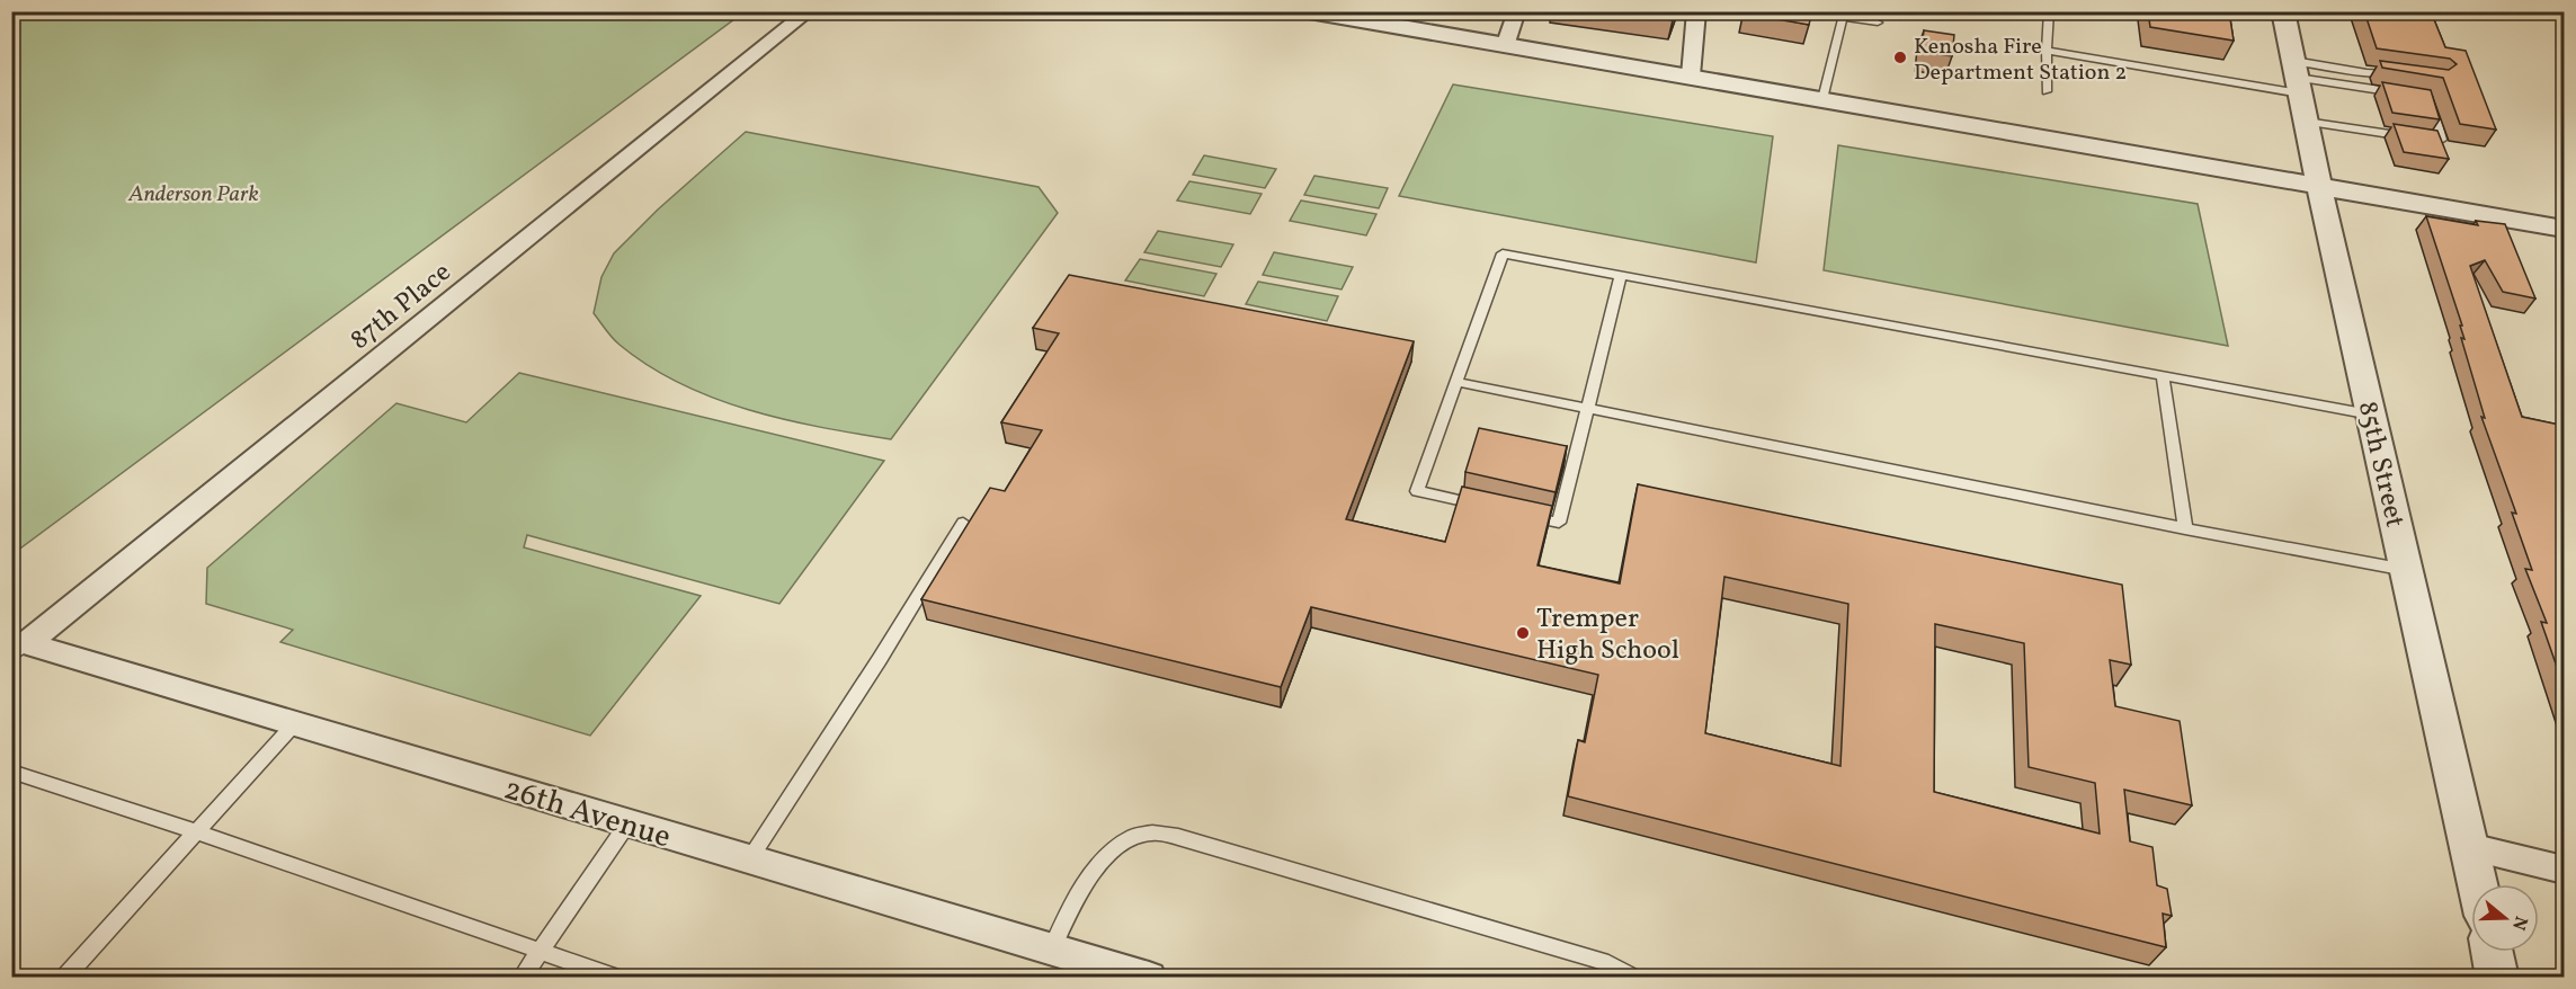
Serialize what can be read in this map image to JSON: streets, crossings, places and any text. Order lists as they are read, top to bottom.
{
  "streets": {
    "street": ["87th Place", "85th Street", "26th Avenue"]
  },
  "crossings": [
    ["87th Place", "26th Avenue"]
  ],
  "parks": ["Anderson Park"],
  "places": ["Kenosha Fire Department Station 2", "Tremper High School"],
  "north": "right"
}
